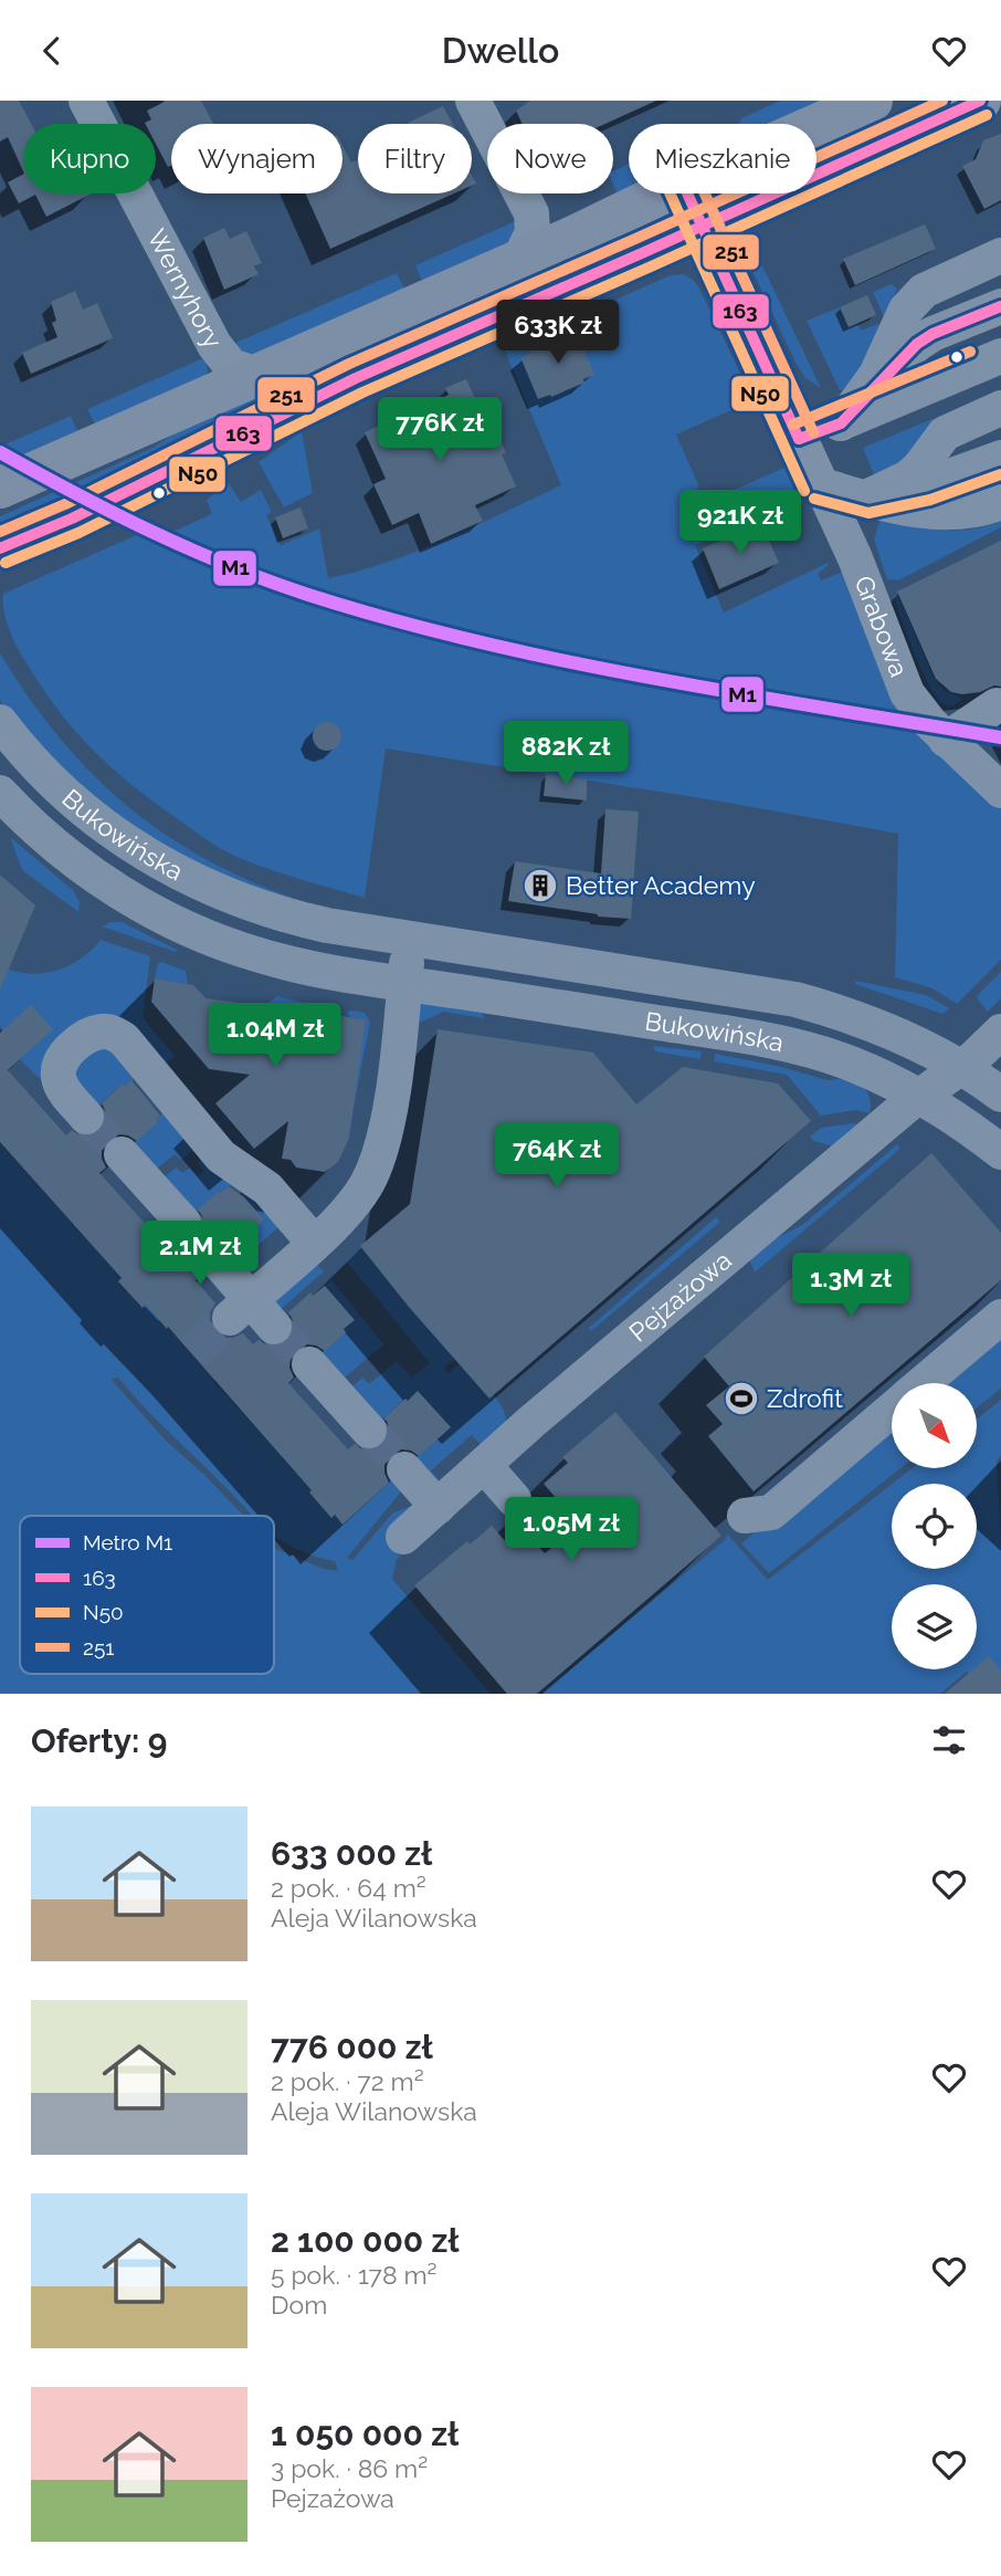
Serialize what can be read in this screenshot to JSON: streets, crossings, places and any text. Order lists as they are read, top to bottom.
{
  "streets": {
    "street": [
      "Wernyhory",
      "Grabowa",
      "Bukowińska",
      "Pejzażowa"
    ]
  },
  "crossings": [
    ["Bukowińska", "Pejzażowa"]
  ],
  "places": {
    "building": ["Better Academy"],
    "sports": ["Zdrofit"]
  },
  "lines": [
    "transit line 163",
    "transit line 251",
    "transit line N50",
    "metro line M1"
  ],
  "legend": [
    "Metro M1",
    "163",
    "N50",
    "251"
  ],
  "north": "bottom right",
  "page": {
    "header": "Dwello",
    "chip": [
      "Kupno",
      "Wynajem",
      "Filtry",
      "Nowe",
      "Mieszkanie"
    ],
    "price": [
      "633K zł",
      "776K zł",
      "921K zł",
      "882K zł",
      "1.04M zł",
      "764K zł",
      "2.1M zł",
      "1.3M zł",
      "1.05M zł"
    ],
    "heading": "Oferty: 9",
    "list": [
      {
        "name": "633 000 zł",
        "note": "2 pok. · 64 m² · Aleja Wilanowska"
      },
      {
        "name": "776 000 zł",
        "note": "2 pok. · 72 m² · Aleja Wilanowska"
      },
      {
        "name": "2 100 000 zł",
        "note": "5 pok. · 178 m² · Dom"
      },
      {
        "name": "1 050 000 zł",
        "note": "3 pok. · 86 m² · Pejzażowa"
      }
    ]
  }
}
